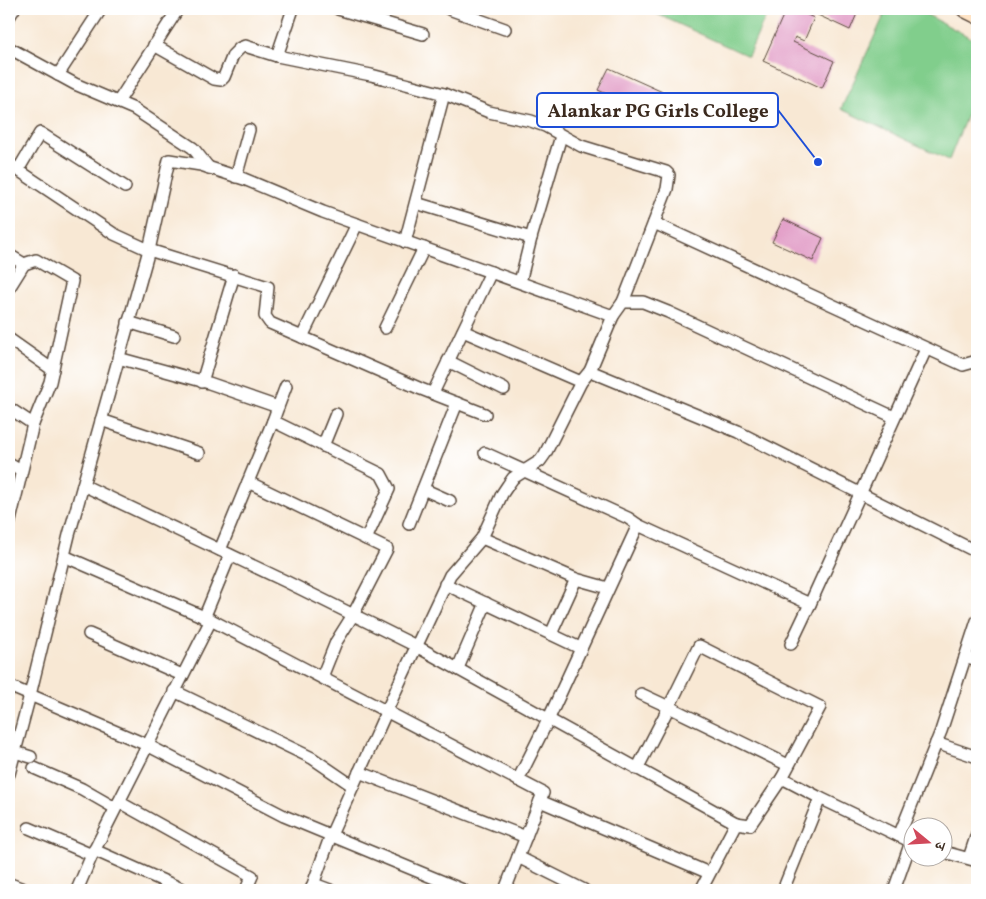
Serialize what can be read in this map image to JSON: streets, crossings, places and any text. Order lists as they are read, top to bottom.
{
  "places": ["Alankar PG Girls College"],
  "north": "right"
}
